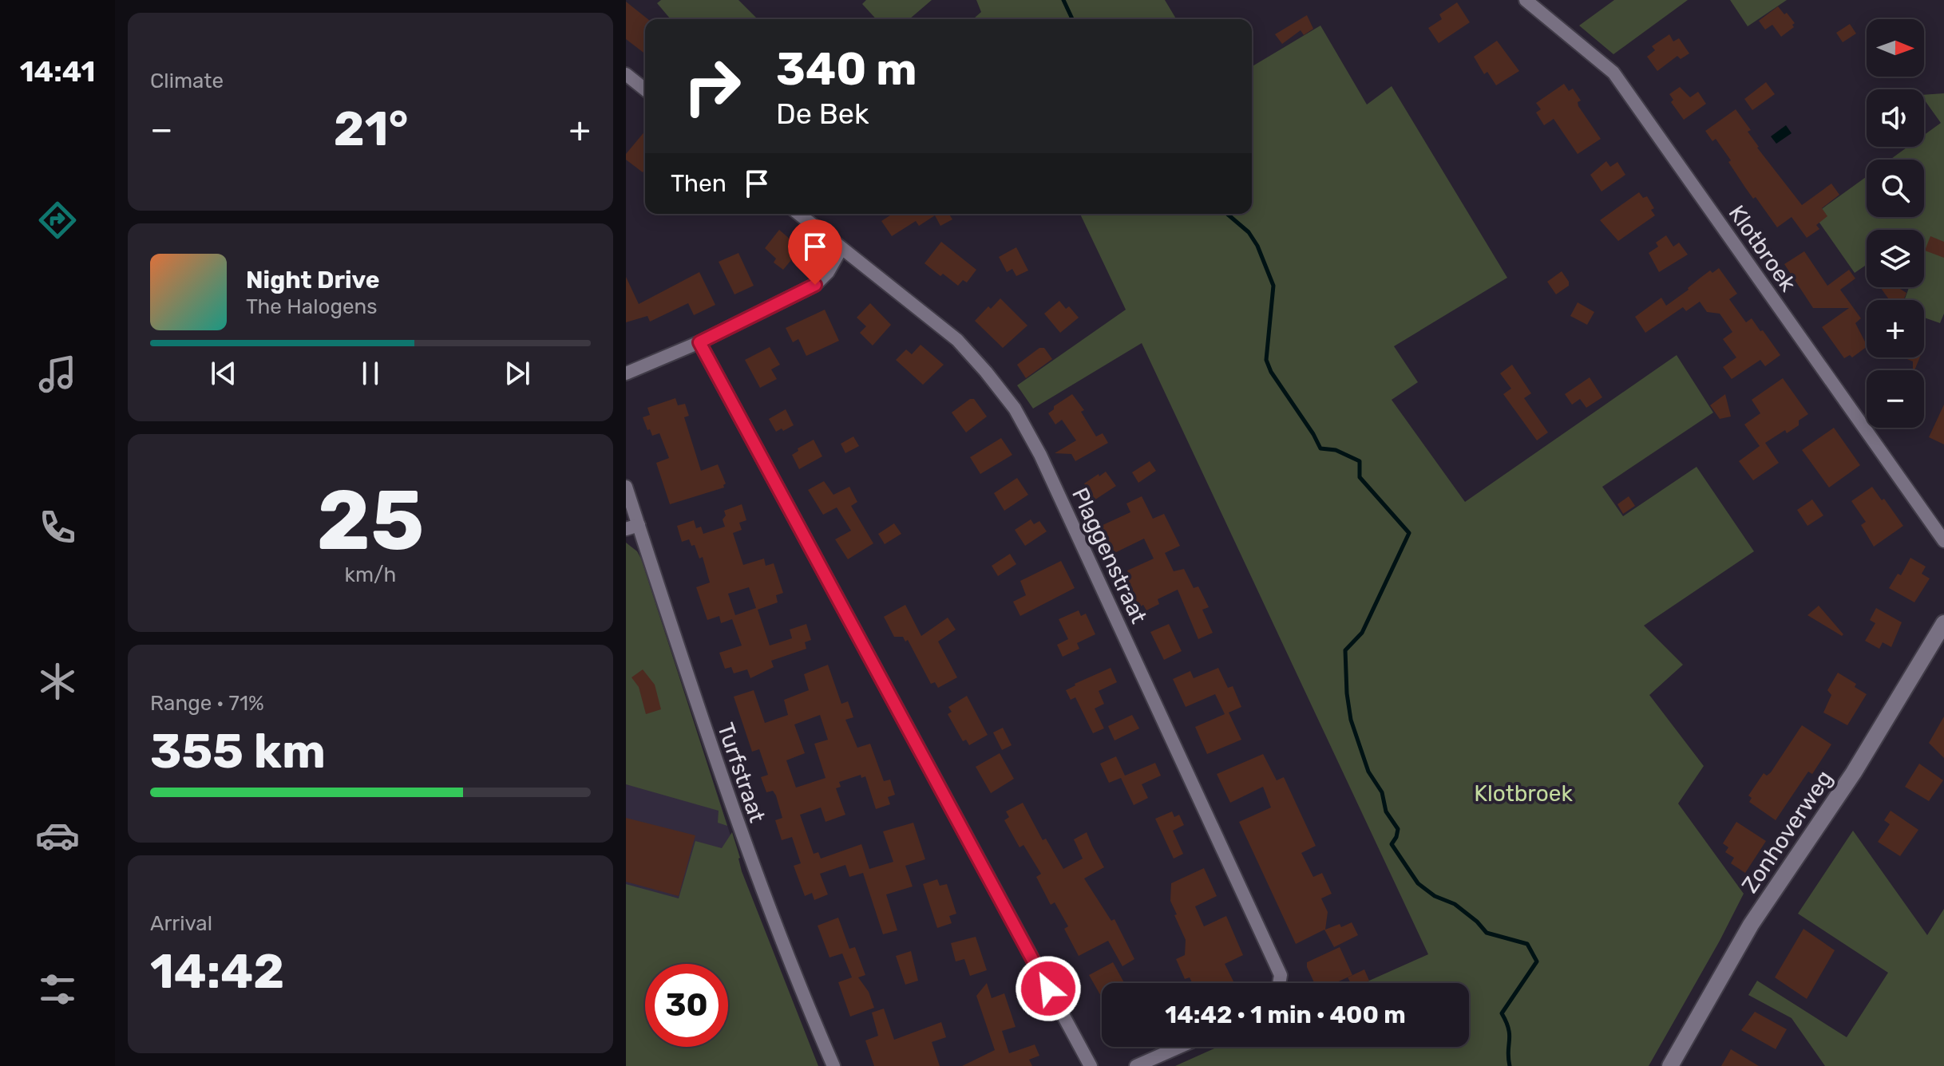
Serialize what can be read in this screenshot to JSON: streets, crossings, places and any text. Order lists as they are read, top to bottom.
{
  "streets": {
    "street": [
      "Klotbroek",
      "Plaggenstraat",
      "Turfstraat",
      "Zonhoverweg"
    ]
  },
  "parks": ["Klotbroek"],
  "north": "right",
  "page": {
    "tabs": "14:41",
    "tile": [
      "Climate",
      ["25", "km/h"],
      ["Range · 71%", "355 km"],
      ["Arrival", "14:42"]
    ],
    "map_buttons": ["+", "−"],
    "turn": ["340 m", "De Bek"],
    "heat": ["−", "21°", "+"],
    "then": "Then",
    "song": ["Night Drive", "The Halogens"],
    "limit": "30",
    "trip": "14:42 · 1 min · 400 m"
  }
}
